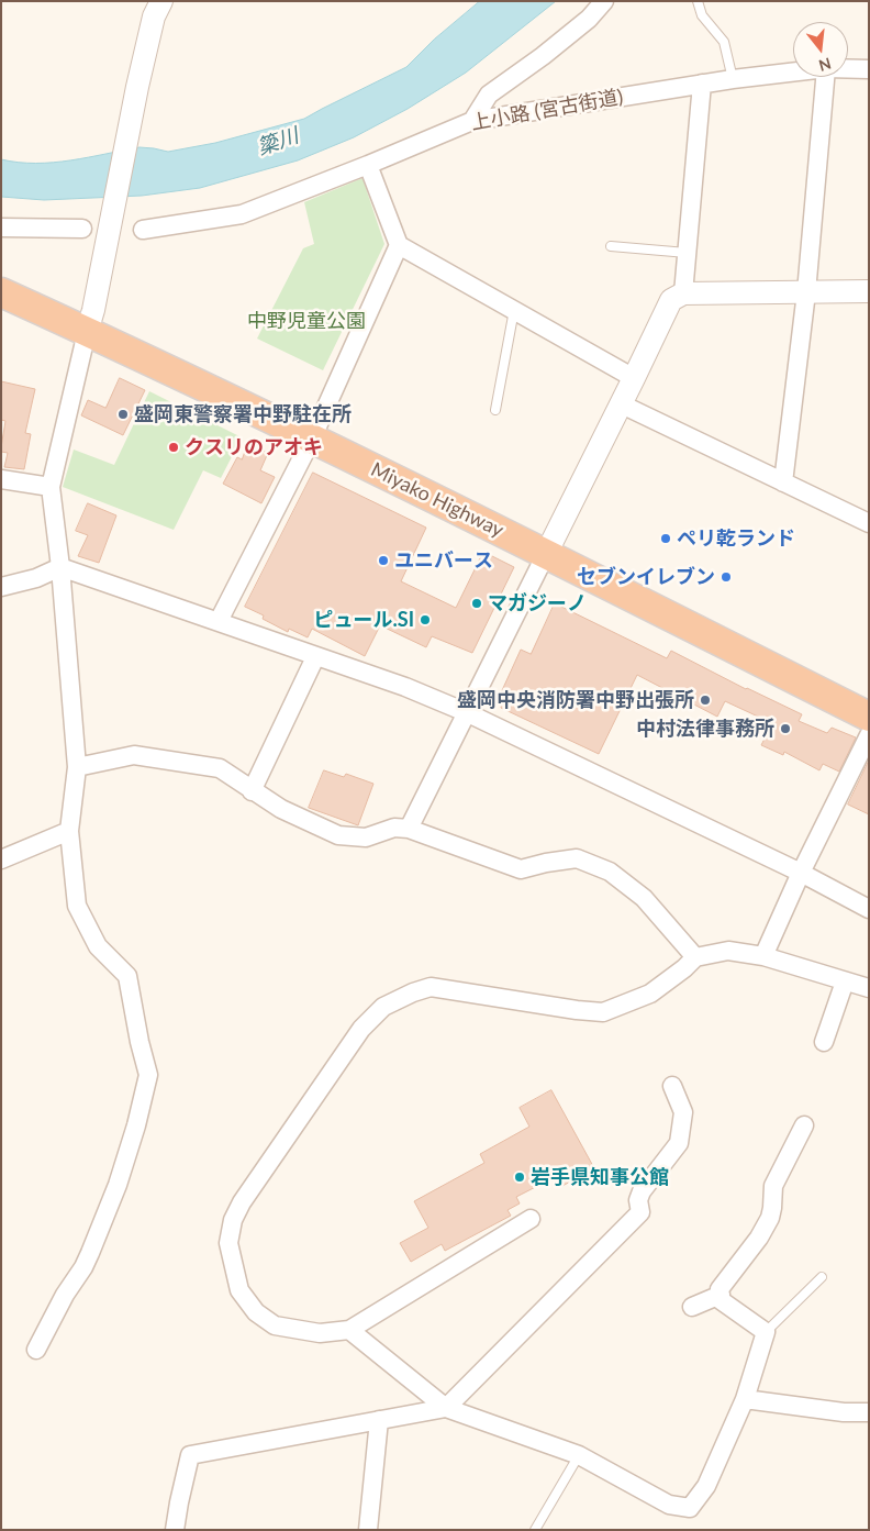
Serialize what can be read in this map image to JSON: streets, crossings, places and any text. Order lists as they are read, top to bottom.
{
  "streets": {
    "highway": ["Miyako Highway"],
    "street": ["上小路 (宮古街道)"]
  },
  "water": ["簗川"],
  "parks": ["中野児童公園"],
  "places": [
    "盛岡東警察署中野駐在所",
    "クスリのアオキ",
    "ペリ乾ランド",
    "ユニバース",
    "セブンイレブン",
    "マガジーノ",
    "ピュール.SI",
    "盛岡中央消防署中野出張所",
    "中村法律事務所",
    "岩手県知事公館"
  ],
  "north": "bottom"
}
